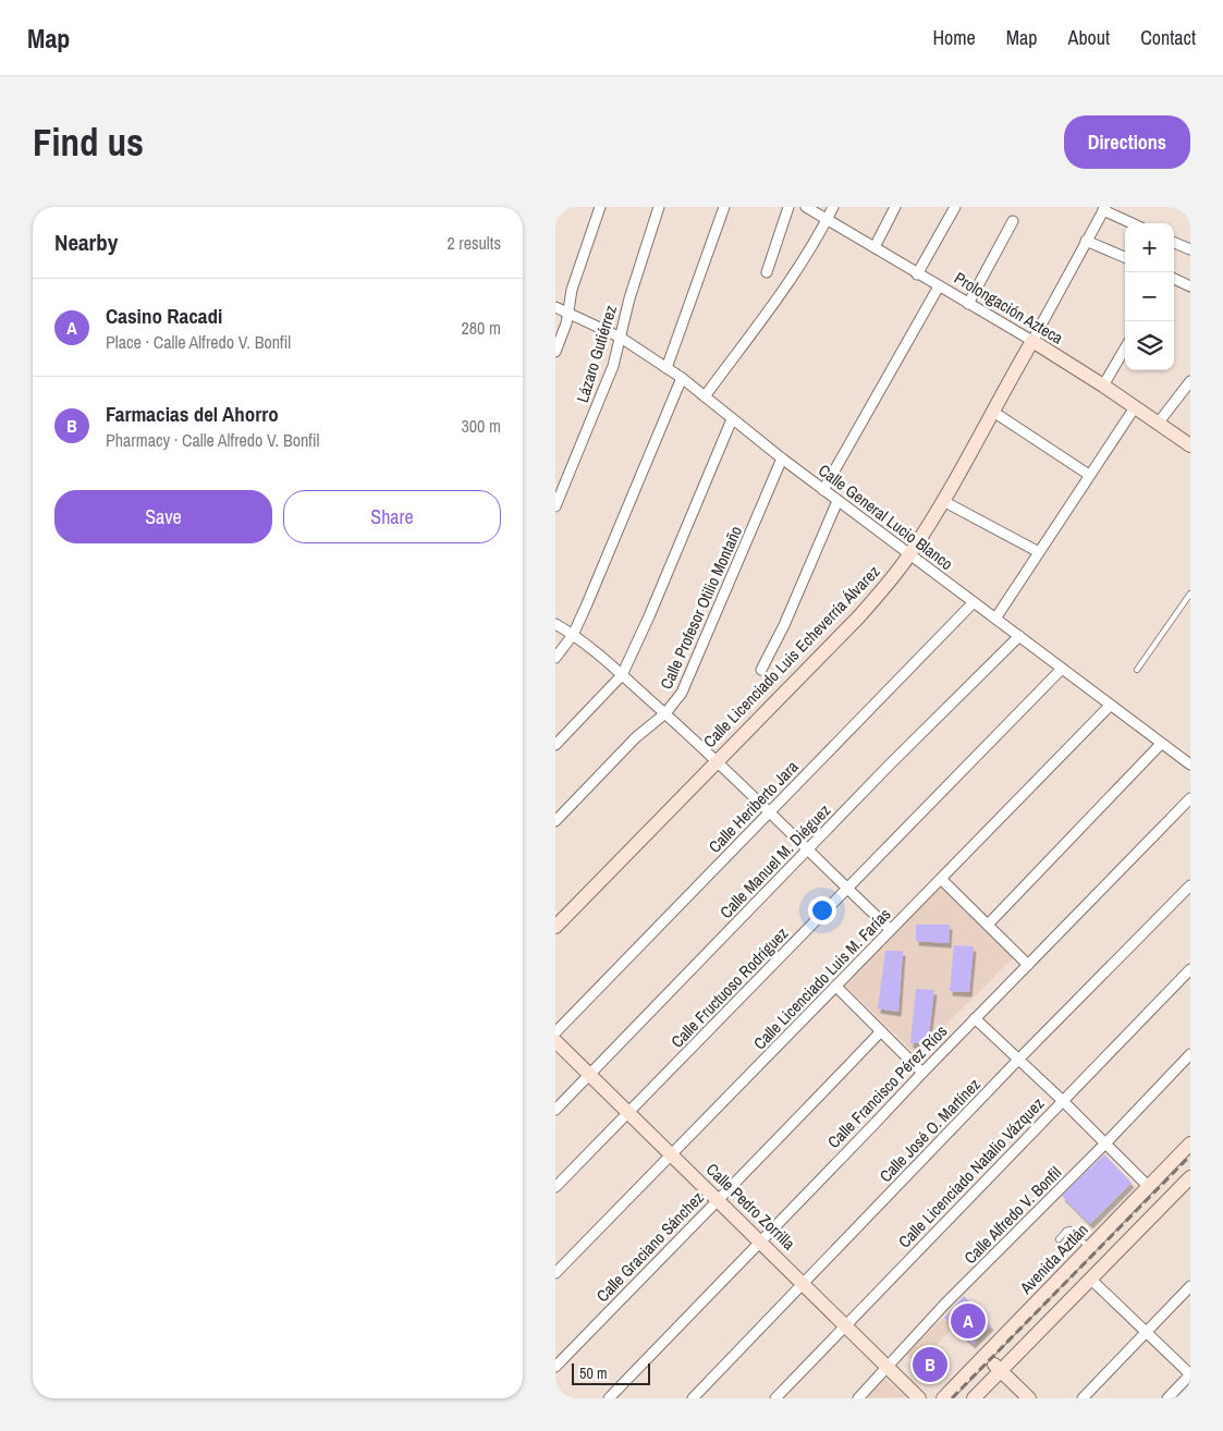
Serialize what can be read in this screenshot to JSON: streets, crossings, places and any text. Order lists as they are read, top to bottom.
{
  "streets": {
    "street": [
      "Prolongación Azteca",
      "Lázaro Gutiérrez",
      "Calle General Lucio Blanco",
      "Calle Profesor Otilio Montaño",
      "Calle Licenciado Luis Echeverría Álvarez",
      "Calle Heriberto Jara",
      "Calle Manuel M. Diéguez",
      "Calle Licenciado Luis M. Farías",
      "Calle Fructuoso Rodríguez",
      "Calle Francisco Pérez Ríos",
      "Calle José O. Martínez",
      "Calle Licenciado Natalio Vázquez",
      "Calle Pedro Zorrilla",
      "Calle Alfredo V. Bonfil",
      "Calle Graciano Sánchez",
      "Avenida Aztlán"
    ]
  },
  "crossings": [
    ["Prolongación Azteca", "Calle Licenciado Luis Echeverría Álvarez"],
    ["Lázaro Gutiérrez", "Calle General Lucio Blanco"],
    ["Calle General Lucio Blanco", "Calle Profesor Otilio Montaño"],
    ["Calle General Lucio Blanco", "Calle Licenciado Luis Echeverría Álvarez"],
    ["Calle General Lucio Blanco", "Calle Heriberto Jara"],
    ["Calle General Lucio Blanco", "Calle Manuel M. Diéguez"],
    ["Calle General Lucio Blanco", "Calle Licenciado Luis M. Farías"],
    ["Calle General Lucio Blanco", "Calle Fructuoso Rodríguez"],
    ["Calle Manuel M. Diéguez", "Calle Pedro Zorrilla"],
    ["Calle Licenciado Luis M. Farías", "Calle Pedro Zorrilla"],
    ["Calle Fructuoso Rodríguez", "Calle Pedro Zorrilla"],
    ["Calle Francisco Pérez Ríos", "Calle Pedro Zorrilla"],
    ["Calle José O. Martínez", "Calle Pedro Zorrilla"],
    ["Calle Licenciado Natalio Vázquez", "Calle Pedro Zorrilla"],
    ["Calle Pedro Zorrilla", "Calle Alfredo V. Bonfil"],
    ["Calle Pedro Zorrilla", "Calle Graciano Sánchez"]
  ],
  "scale_bar": "50 m",
  "page": {
    "header": "Map",
    "nav": [
      "Home",
      "Map",
      "About",
      "Contact"
    ],
    "buttons": [
      "Directions",
      ["Save", "Share"]
    ],
    "title": "Find us",
    "heading": ["Nearby", "2 results"],
    "map_buttons": ["+", "−"],
    "list": [
      {
        "mark": "A",
        "name": "Casino Racadi",
        "note": "Place · Calle Alfredo V. Bonfil",
        "value": "280 m"
      },
      {
        "mark": "B",
        "name": "Farmacias del Ahorro",
        "note": "Pharmacy · Calle Alfredo V. Bonfil",
        "value": "300 m"
      }
    ],
    "pins": ["A", "B"],
    "scale": "50 m"
  }
}
